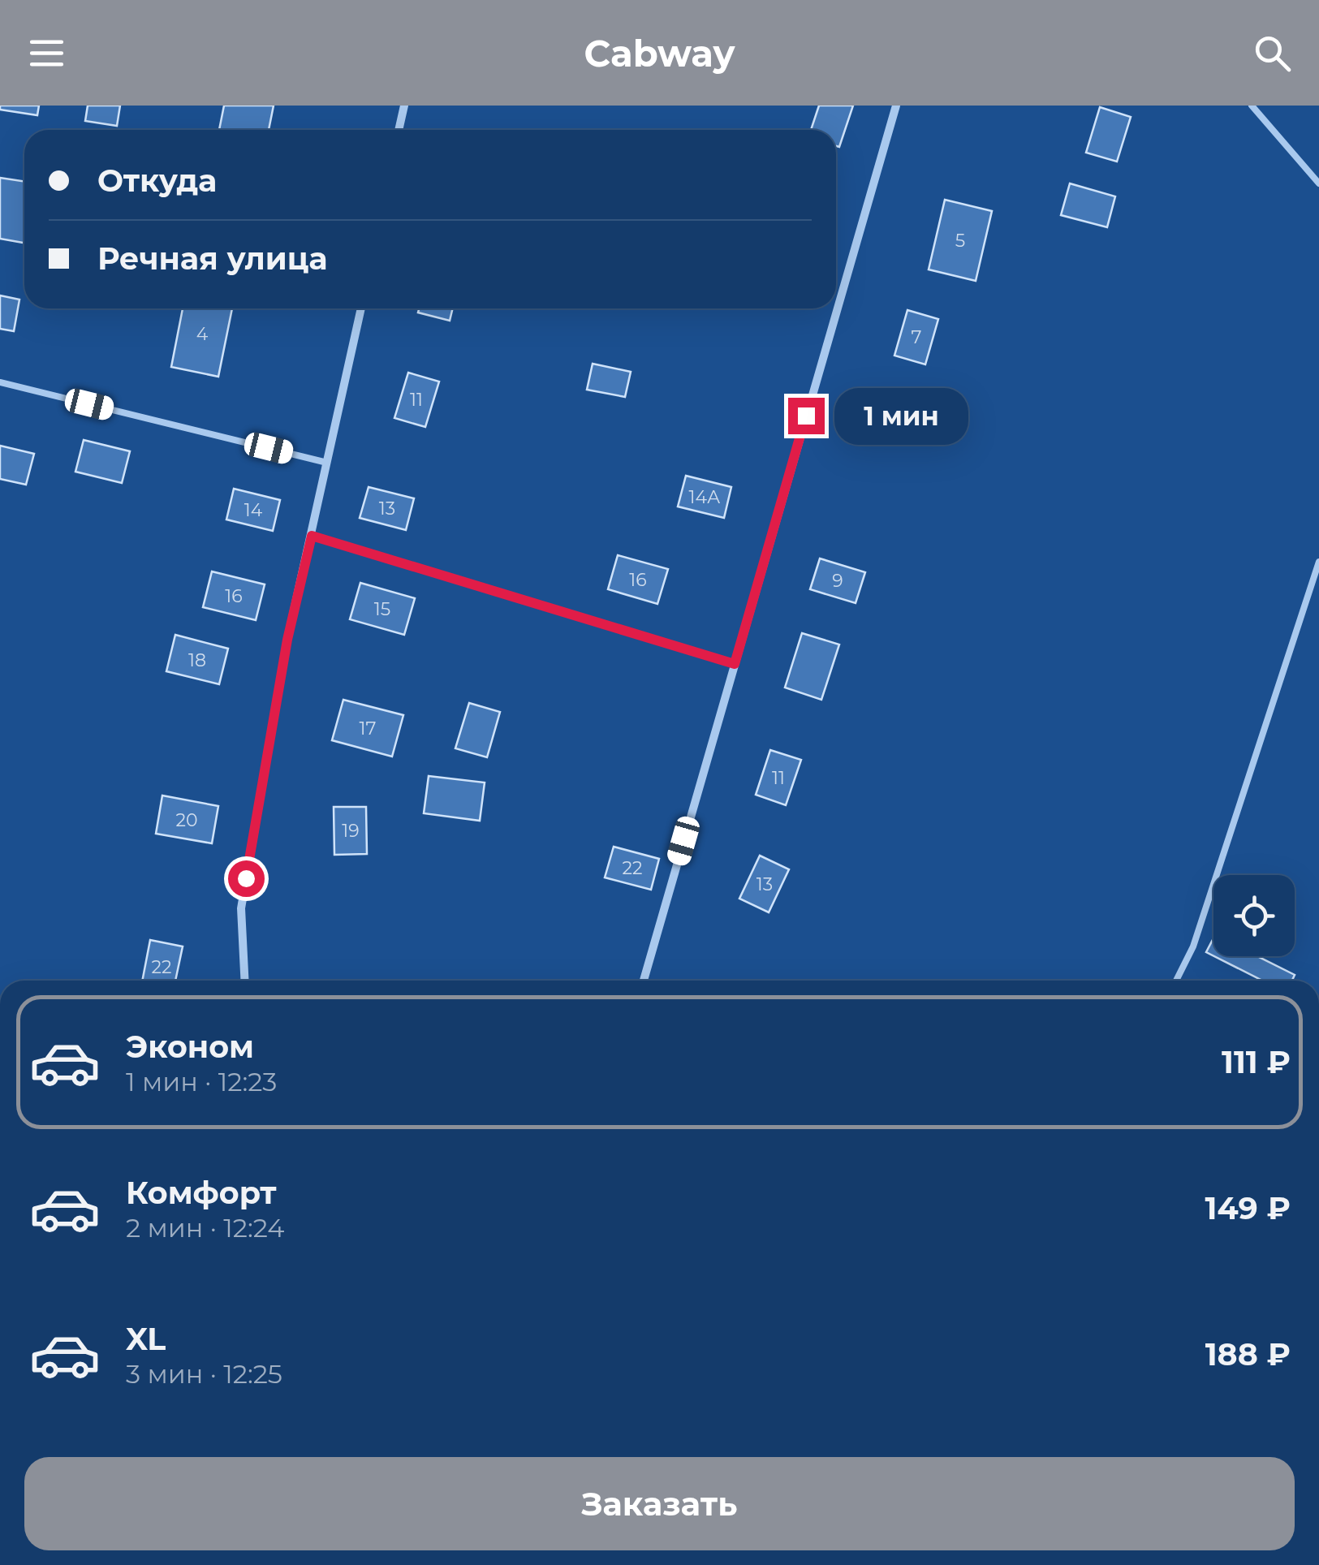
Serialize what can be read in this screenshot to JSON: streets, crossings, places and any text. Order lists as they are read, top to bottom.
{
  "house_numbers": [
    "5",
    "4",
    "7",
    "11",
    "14А",
    "13",
    "14",
    "16",
    "9",
    "16",
    "15",
    "18",
    "17",
    "11",
    "20",
    "19",
    "22",
    "13",
    "22"
  ],
  "page": {
    "header": "Cabway",
    "banner": ["Откуда", "Речная улица"],
    "bubble": "1 мин",
    "list": [
      {
        "name": "Эконом",
        "note": "1 мин · 12:23",
        "value": "111 ₽"
      },
      {
        "name": "Комфорт",
        "note": "2 мин · 12:24",
        "value": "149 ₽"
      },
      {
        "name": "XL",
        "note": "3 мин · 12:25",
        "value": "188 ₽"
      }
    ],
    "buttons": "Заказать"
  }
}
